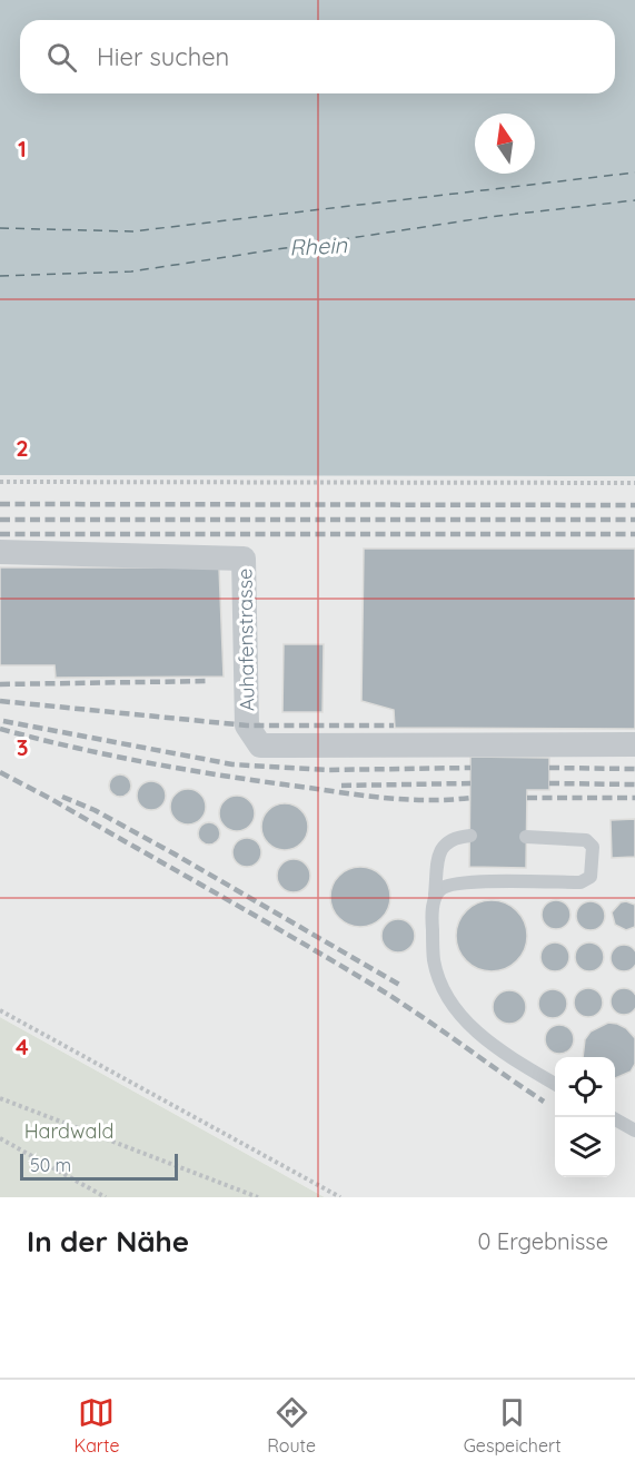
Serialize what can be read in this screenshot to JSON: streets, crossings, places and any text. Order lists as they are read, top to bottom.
{
  "streets": {
    "street": ["Auhafenstrasse"]
  },
  "water": ["Rhein"],
  "parks": ["Hardwald"],
  "scale_bar": "50 m",
  "north": "top",
  "page": {
    "search": "Hier suchen",
    "scale": "50 m",
    "heading": ["In der Nähe", "0 Ergebnisse"],
    "nav": ["Karte", "Route", "Gespeichert"]
  },
  "grid": {
    "rows": [
      "1",
      "2",
      "3",
      "4"
    ]
  }
}
